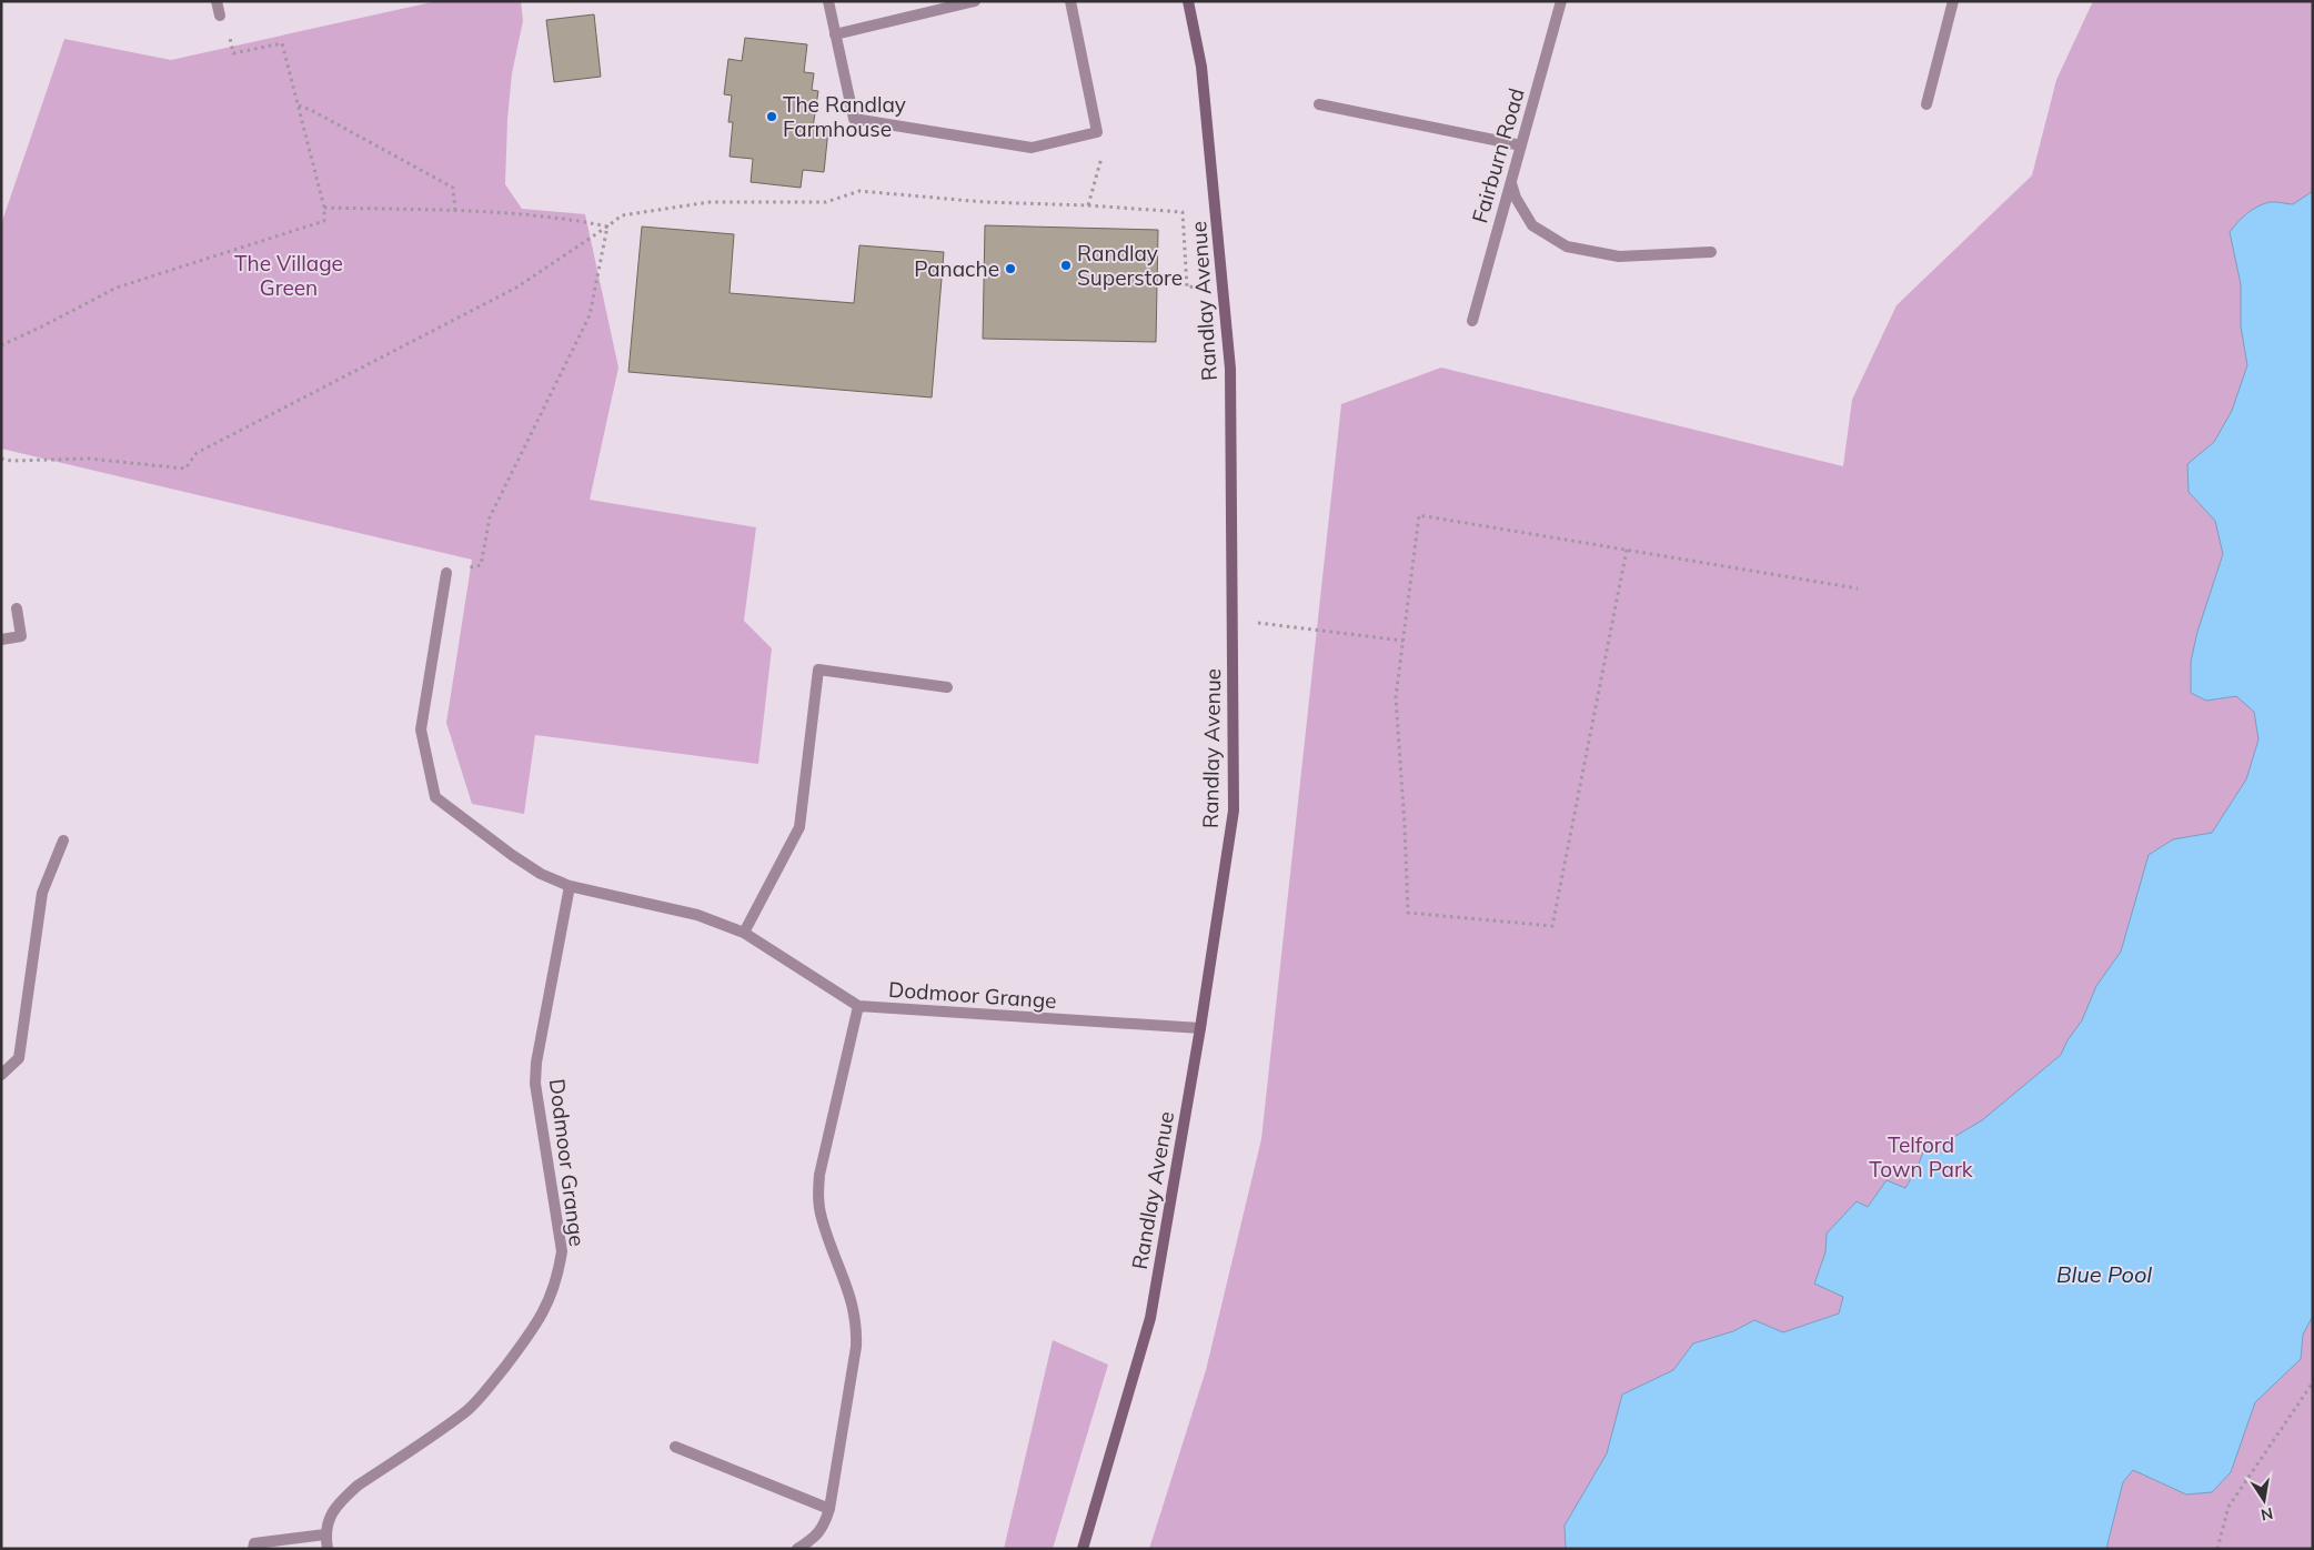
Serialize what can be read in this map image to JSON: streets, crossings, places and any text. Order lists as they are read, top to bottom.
{
  "streets": {
    "street": ["Fairburn Road", "Randlay Avenue", "Dodmoor Grange"]
  },
  "crossings": [
    ["Randlay Avenue", "Dodmoor Grange"]
  ],
  "water": ["Blue Pool"],
  "parks": ["The Village Green", "Telford Town Park"],
  "places": ["The Randlay Farmhouse", "Randlay Superstore", "Panache"],
  "north": "bottom"
}
